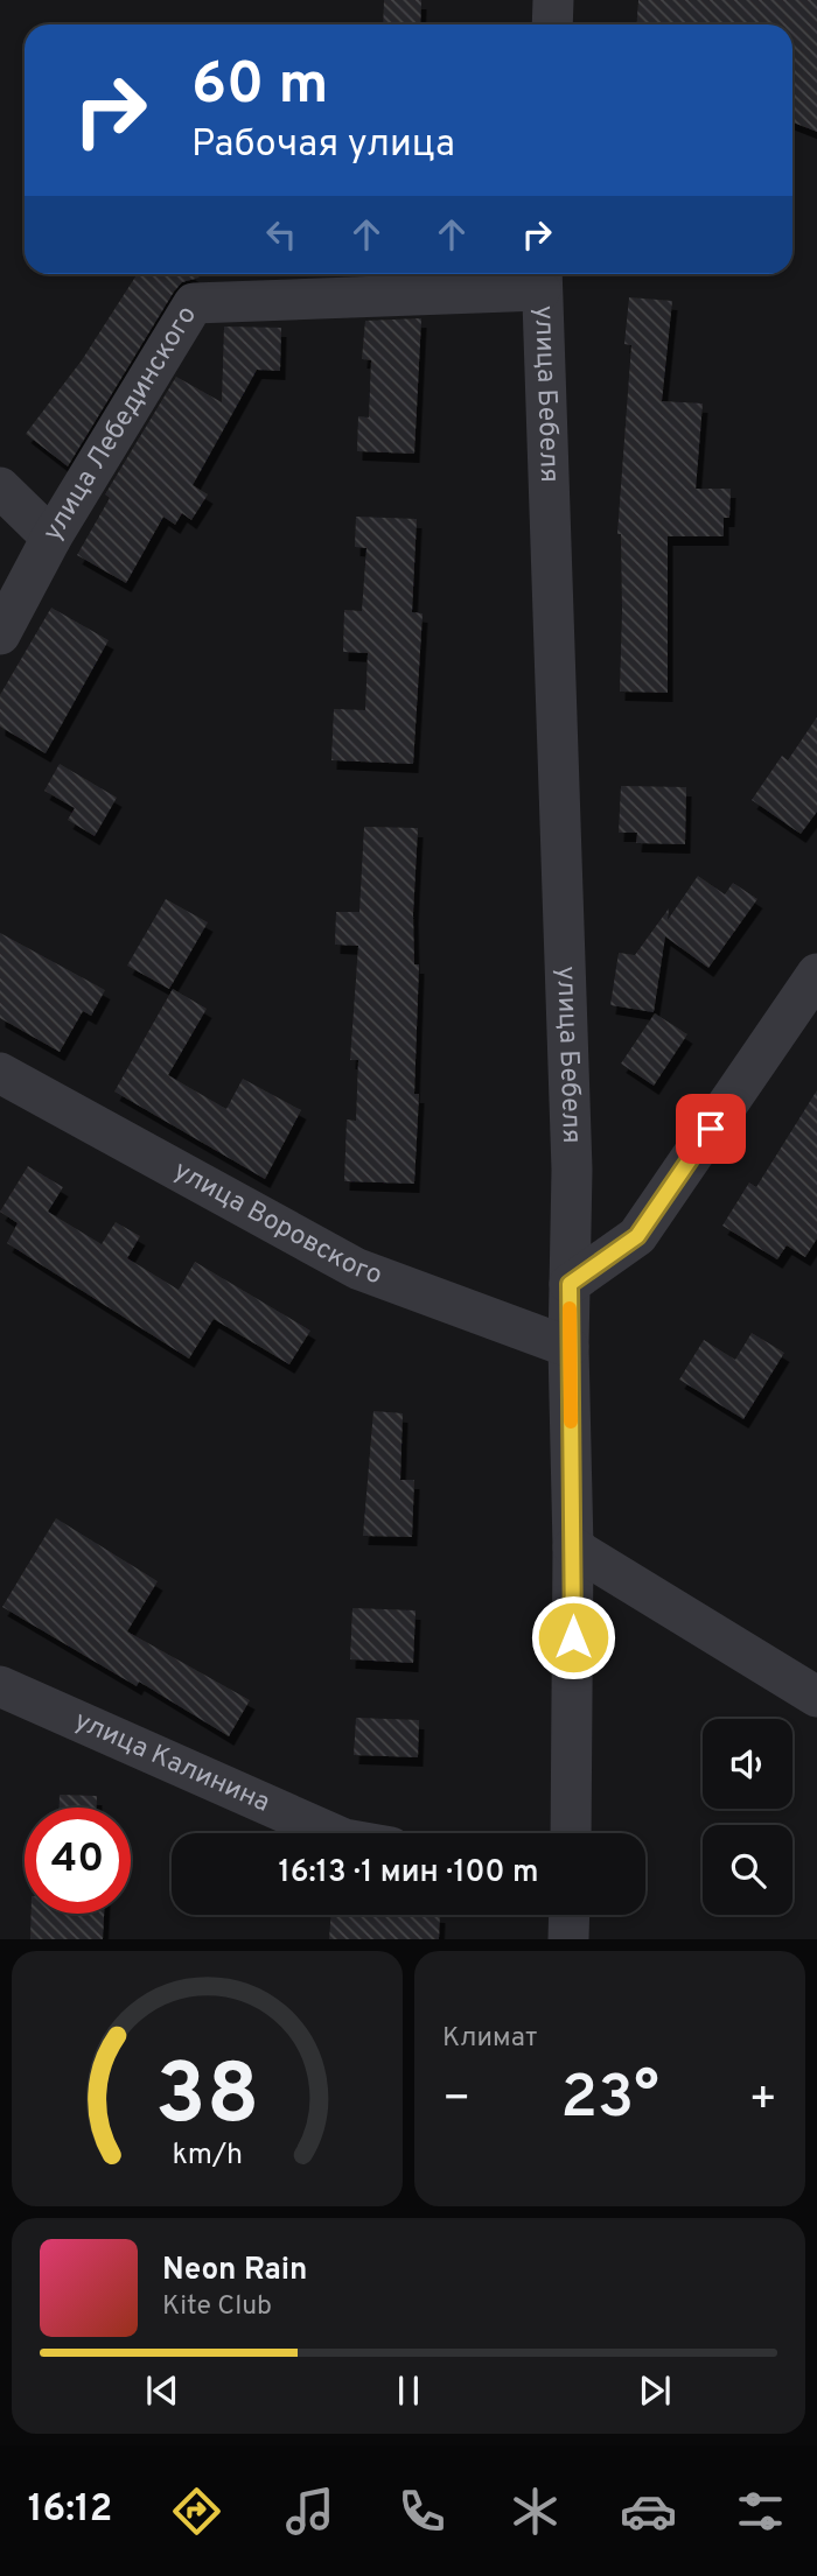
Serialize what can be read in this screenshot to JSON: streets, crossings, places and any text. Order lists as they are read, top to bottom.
{
  "streets": {
    "street": [
      "улица Бебеля",
      "улица Лебединского",
      "улица Воровского",
      "улица Калинина"
    ]
  },
  "crossings": [
    ["улица Бебеля", "улица Лебединского"],
    ["улица Бебеля", "улица Воровского"]
  ],
  "page": {
    "turn": ["60 m", "Рабочая улица"],
    "limit": "40",
    "trip": "16:13 · 1 мин · 100 m",
    "tile": "Климат",
    "heat": ["−", "23°", "+"],
    "song": ["Neon Rain", "Kite Club"],
    "tabs": "16:12",
    "gauge": ["38", "km/h"]
  }
}
